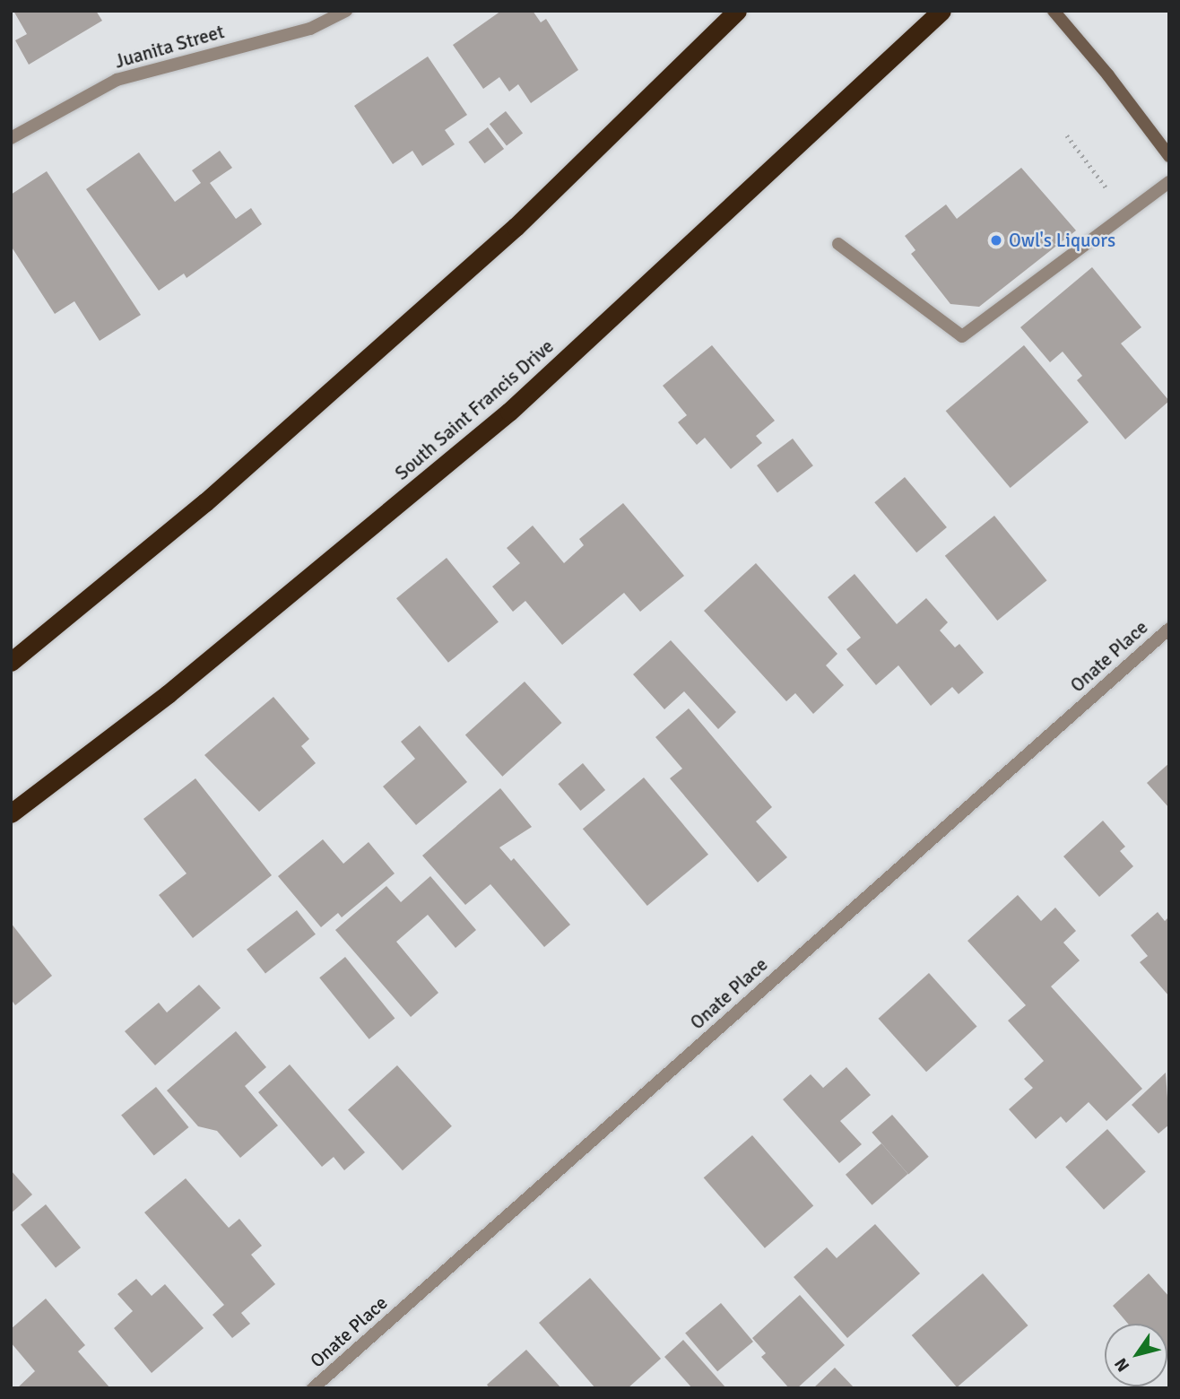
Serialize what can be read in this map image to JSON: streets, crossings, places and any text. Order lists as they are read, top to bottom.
{
  "streets": {
    "highway": ["South Saint Francis Drive"],
    "street": ["Juanita Street", "Onate Place"]
  },
  "places": ["Owl's Liquors"],
  "north": "bottom left"
}
